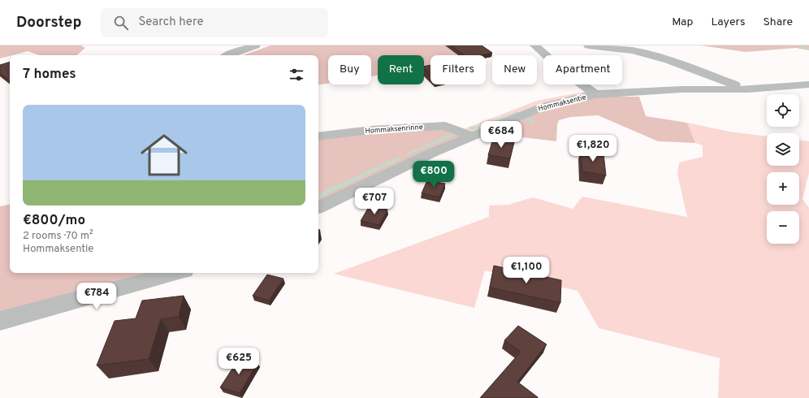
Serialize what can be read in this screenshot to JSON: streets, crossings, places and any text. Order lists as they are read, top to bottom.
{
  "streets": {
    "street": ["Hommaksentie", "Hommaksenrinne"]
  },
  "crossings": [
    ["Hommaksentie", "Hommaksenrinne"]
  ],
  "page": {
    "header": "Doorstep",
    "search": "Search here",
    "nav": ["Map", "Layers", "Share"],
    "chip": [
      "Buy",
      "Rent",
      "Filters",
      "New",
      "Apartment"
    ],
    "heading": "7 homes",
    "map_buttons": ["+", "−"],
    "list": [
      {
        "name": "€800/mo",
        "note": "2 rooms · 70 m² · Hommaksentie"
      }
    ],
    "price": [
      "€684",
      "€1,820",
      "€800",
      "€707",
      "€1,100",
      "€784",
      "€625"
    ]
  }
}
